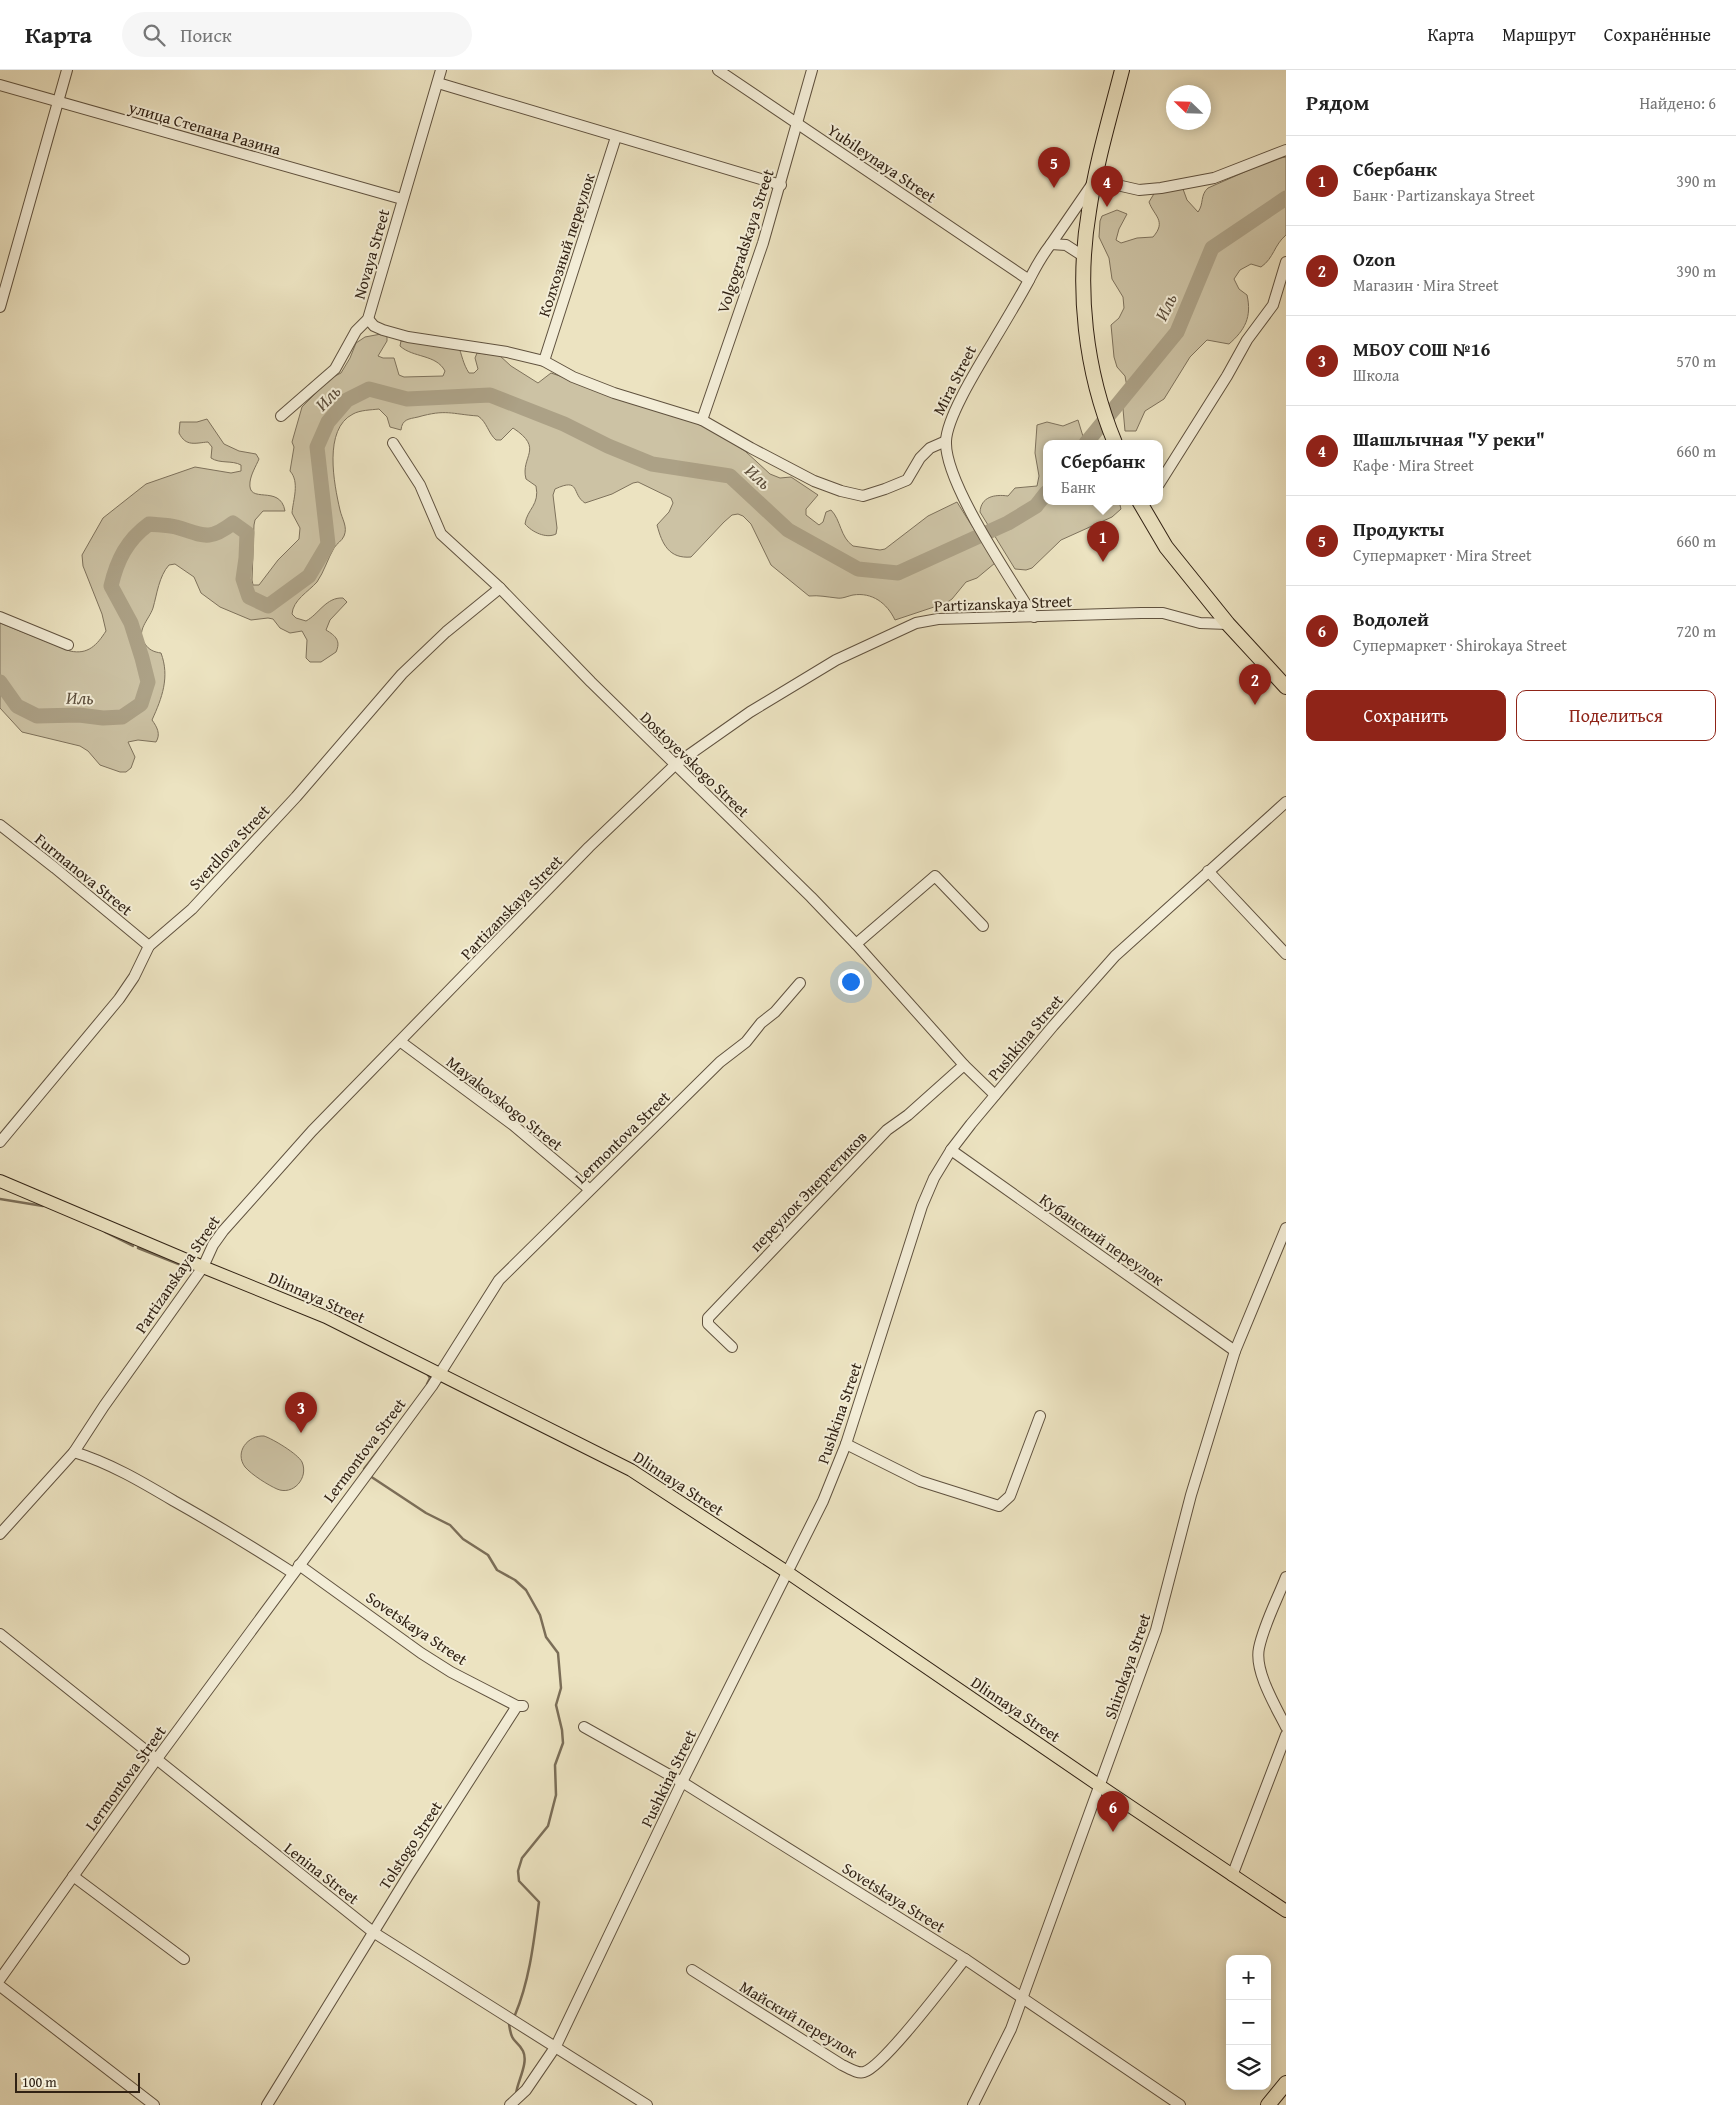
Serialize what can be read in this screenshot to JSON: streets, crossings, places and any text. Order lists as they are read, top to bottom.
{
  "streets": {
    "highway": ["Mira Street"],
    "main road": ["Dlinnaya Street"],
    "street": [
      "улица Степана Разина",
      "Yubileynaya Street",
      "Volgogradskaya Street",
      "Колхозный переулок",
      "Novaya Street",
      "Partizanskaya Street",
      "Dostoyevskogo Street",
      "Sverdlova Street",
      "Furmanova Street",
      "Pushkina Street",
      "Mayakovskogo Street",
      "Lermontova Street",
      "переулок Энергетиков",
      "Кубанский переулок",
      "Sovetskaya Street",
      "Shirokaya Street",
      "Tolstogo Street",
      "Lenina Street",
      "Майский переулок"
    ]
  },
  "crossings": [
    ["улица Степана Разина", "Novaya Street"],
    ["Yubileynaya Street", "Volgogradskaya Street"],
    ["Yubileynaya Street", "Mira Street"],
    ["Mira Street", "Partizanskaya Street"],
    ["Partizanskaya Street", "Dostoyevskogo Street"],
    ["Partizanskaya Street", "Mayakovskogo Street"],
    ["Partizanskaya Street", "Dlinnaya Street"],
    ["Partizanskaya Street", "Sovetskaya Street"],
    ["Dostoyevskogo Street", "Sverdlova Street"],
    ["Dostoyevskogo Street", "Pushkina Street"],
    ["Dostoyevskogo Street", "переулок Энергетиков"],
    ["Sverdlova Street", "Furmanova Street"],
    ["Pushkina Street", "Кубанский переулок"],
    ["Pushkina Street", "Dlinnaya Street"],
    ["Pushkina Street", "Sovetskaya Street"],
    ["Pushkina Street", "Lenina Street"],
    ["Mayakovskogo Street", "Lermontova Street"],
    ["Lermontova Street", "Dlinnaya Street"],
    ["Lermontova Street", "Sovetskaya Street"],
    ["Lermontova Street", "Lenina Street"],
    ["Кубанский переулок", "Shirokaya Street"],
    ["Dlinnaya Street", "Shirokaya Street"],
    ["Sovetskaya Street", "Shirokaya Street"],
    ["Sovetskaya Street", "Tolstogo Street"],
    ["Sovetskaya Street", "Майский переулок"],
    ["Tolstogo Street", "Lenina Street"]
  ],
  "water": ["Иль"],
  "scale_bar": "100 m",
  "north": "top left",
  "page": {
    "header": "Карта",
    "search": "Поиск",
    "nav": ["Карта", "Маршрут", "Сохранённые"],
    "heading": ["Рядом", "Найдено: 6"],
    "list": [
      {
        "mark": "1",
        "name": "Сбербанк",
        "note": "Банк · Partizanskaya Street",
        "value": "390 m"
      },
      {
        "mark": "2",
        "name": "Ozon",
        "note": "Магазин · Mira Street",
        "value": "390 m"
      },
      {
        "mark": "3",
        "name": "МБОУ СОШ №16",
        "note": "Школа",
        "value": "570 m"
      },
      {
        "mark": "4",
        "name": "Шашлычная \"У реки\"",
        "note": "Кафе · Mira Street",
        "value": "660 m"
      },
      {
        "mark": "5",
        "name": "Продукты",
        "note": "Супермаркет · Mira Street",
        "value": "660 m"
      },
      {
        "mark": "6",
        "name": "Водолей",
        "note": "Супермаркет · Shirokaya Street",
        "value": "720 m"
      }
    ],
    "pins": [
      "5",
      "4",
      "1",
      "2",
      "3",
      "6"
    ],
    "popup": ["Сбербанк", "Банк"],
    "buttons": ["Сохранить", "Поделиться"],
    "map_buttons": ["+", "−"],
    "scale": "100 m"
  }
}
